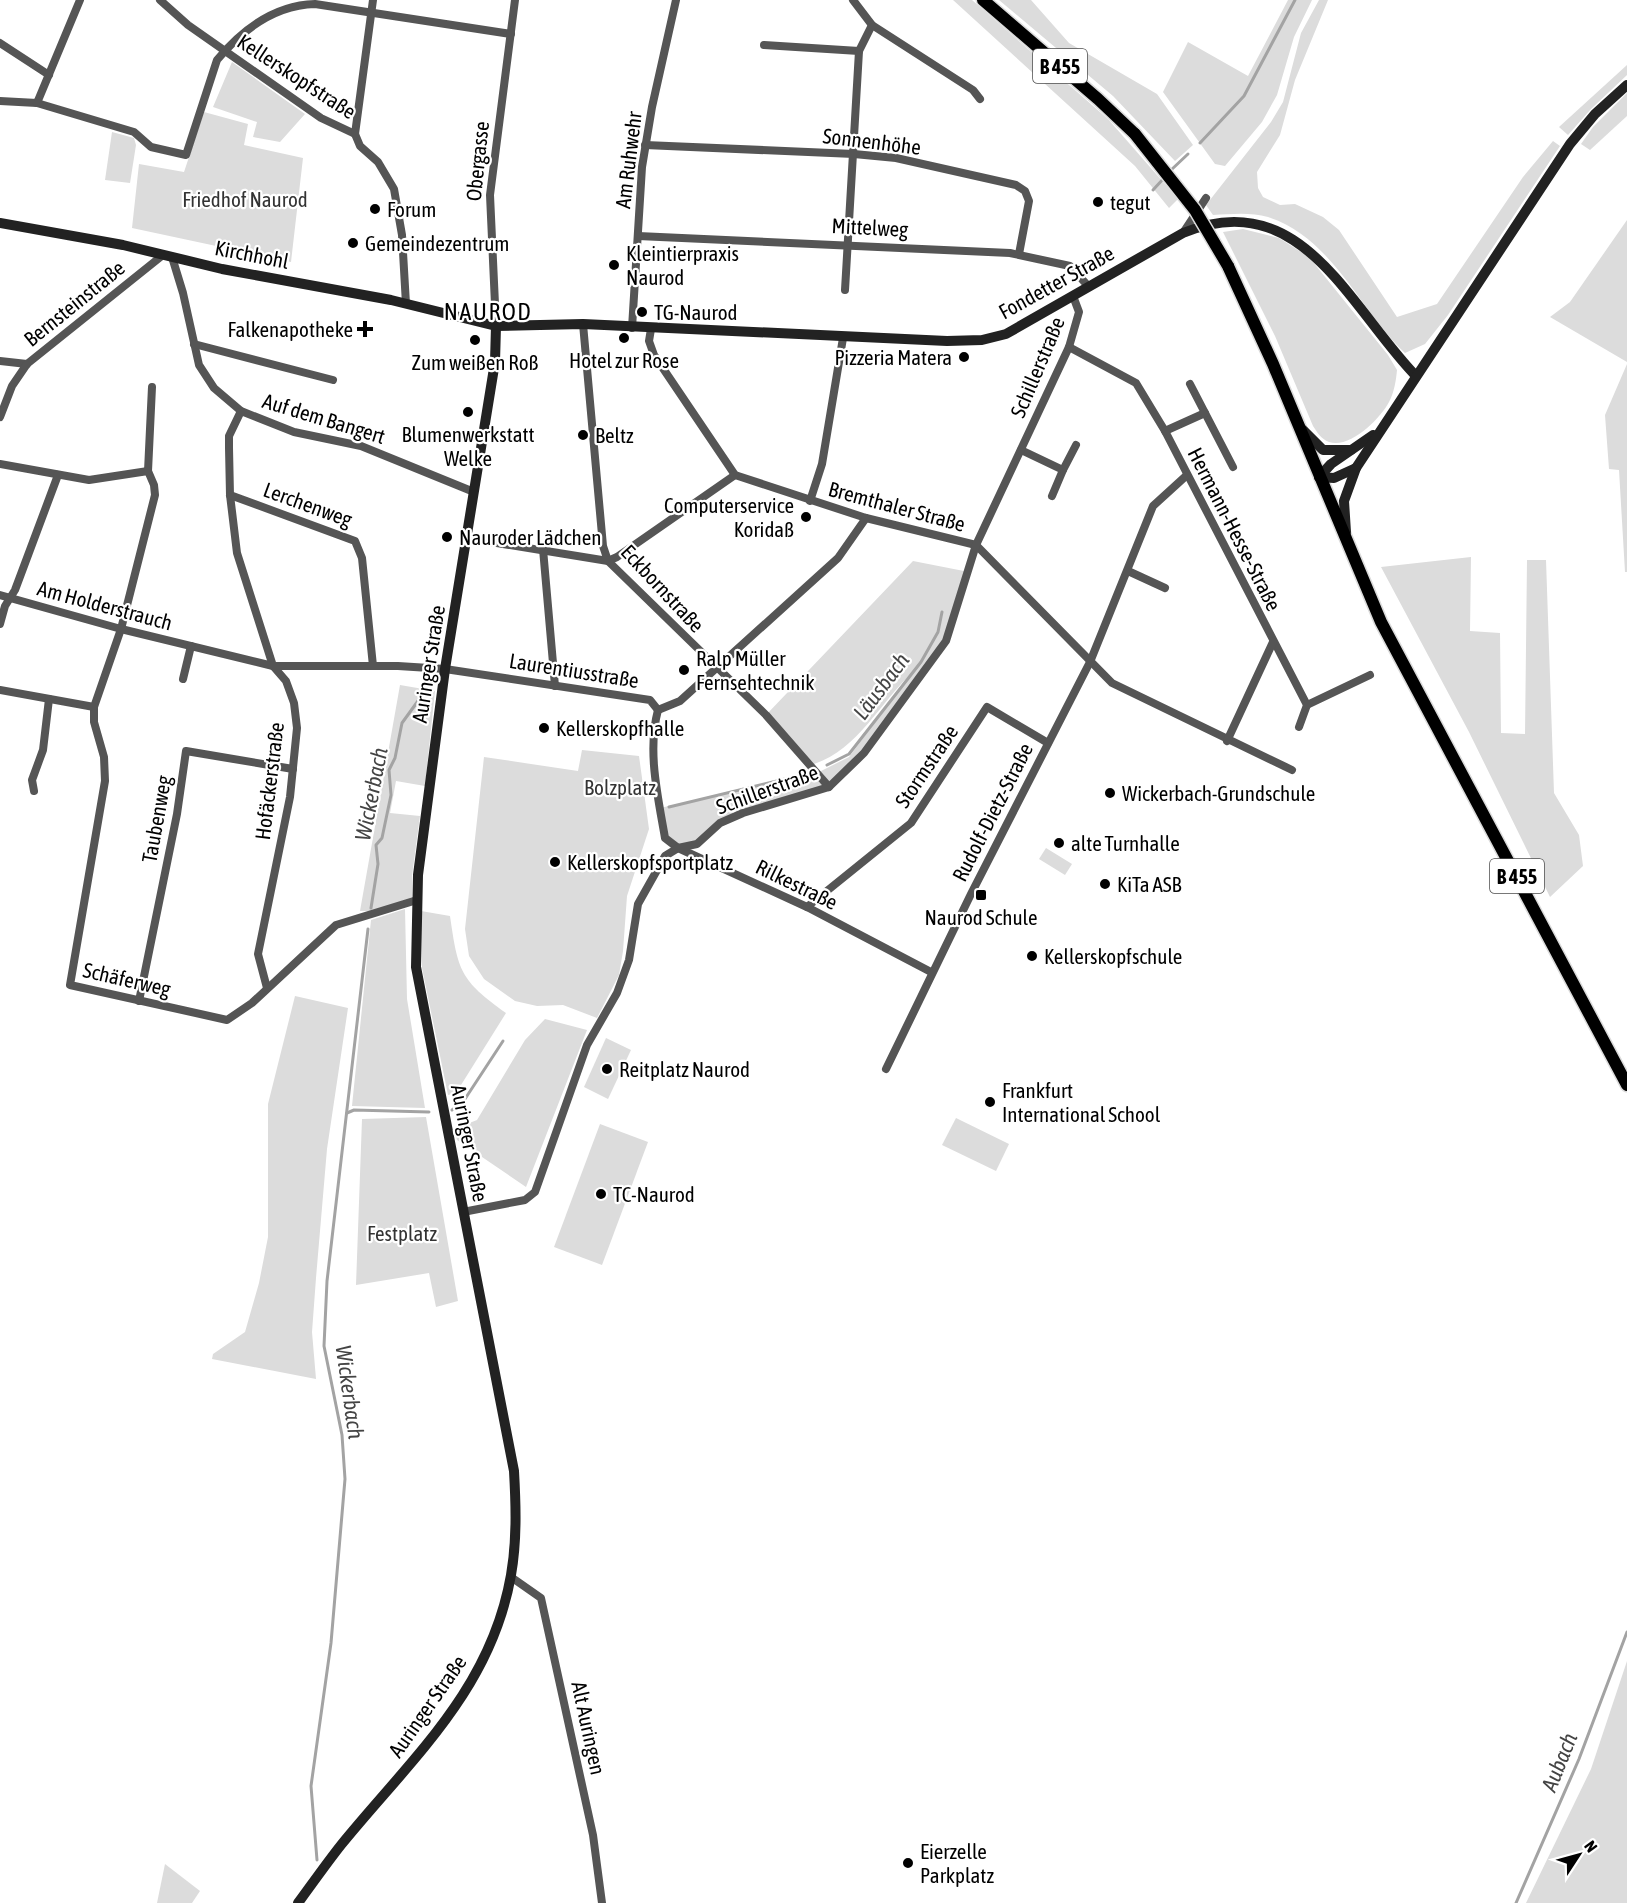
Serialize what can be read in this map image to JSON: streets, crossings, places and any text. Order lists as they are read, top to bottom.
{
  "streets": {
    "main road": ["B 455"],
    "street": [
      "Kellerskopfstraße",
      "Sonnenhöhe",
      "Am Ruhwehr",
      "Obergasse",
      "Mittelweg",
      "Kirchhohl",
      "Fondetter Straße",
      "Bernsteinstraße",
      "Schillerstraße",
      "Auf dem Bangert",
      "Lerchenweg",
      "Bremthaler Straße",
      "Hermann-Hesse-Straße",
      "Eckbornstraße",
      "Am Holderstrauch",
      "Auringer Straße",
      "Laurentiusstraße",
      "Stormstraße",
      "Hofäckerstraße",
      "Rudolf-Dietz-Straße",
      "Taubenweg",
      "Rilkestraße",
      "Schäferweg",
      "Alt Auringen"
    ]
  },
  "crossings": [
    ["Kellerskopfstraße", "Kirchhohl"],
    ["Sonnenhöhe", "Am Ruhwehr"],
    ["Sonnenhöhe", "Mittelweg"],
    ["Am Ruhwehr", "Mittelweg"],
    ["Am Ruhwehr", "Fondetter Straße"],
    ["Obergasse", "Kirchhohl"],
    ["Obergasse", "Fondetter Straße"],
    ["Obergasse", "Auringer Straße"],
    ["Mittelweg", "Fondetter Straße"],
    ["Kirchhohl", "Fondetter Straße"],
    ["Kirchhohl", "Bernsteinstraße"],
    ["Kirchhohl", "Auf dem Bangert"],
    ["Kirchhohl", "Auringer Straße"],
    ["Fondetter Straße", "Schillerstraße"],
    ["Fondetter Straße", "Eckbornstraße"],
    ["Fondetter Straße", "Auringer Straße"],
    ["Bernsteinstraße", "Auf dem Bangert"],
    ["Schillerstraße", "Bremthaler Straße"],
    ["Schillerstraße", "Hermann-Hesse-Straße"],
    ["Schillerstraße", "Eckbornstraße"],
    ["Schillerstraße", "Auringer Straße"],
    ["Schillerstraße", "Rilkestraße"],
    ["Auf dem Bangert", "Auringer Straße"],
    ["Auf dem Bangert", "Hofäckerstraße"],
    ["Lerchenweg", "Am Holderstrauch"],
    ["Lerchenweg", "Hofäckerstraße"],
    ["Bremthaler Straße", "Hermann-Hesse-Straße"],
    ["Bremthaler Straße", "Laurentiusstraße"],
    ["Bremthaler Straße", "Rudolf-Dietz-Straße"],
    ["Hermann-Hesse-Straße", "Rudolf-Dietz-Straße"],
    ["Eckbornstraße", "Laurentiusstraße"],
    ["Am Holderstrauch", "Auringer Straße"],
    ["Am Holderstrauch", "Laurentiusstraße"],
    ["Am Holderstrauch", "Hofäckerstraße"],
    ["Am Holderstrauch", "Schäferweg"],
    ["Auringer Straße", "Laurentiusstraße"],
    ["Auringer Straße", "Schäferweg"],
    ["Auringer Straße", "Alt Auringen"],
    ["Stormstraße", "Rudolf-Dietz-Straße"],
    ["Stormstraße", "Rilkestraße"],
    ["Hofäckerstraße", "Taubenweg"],
    ["Hofäckerstraße", "Schäferweg"],
    ["Rudolf-Dietz-Straße", "Rilkestraße"],
    ["Taubenweg", "Schäferweg"]
  ],
  "districts": ["NAUROD"],
  "water": ["Läusbach", "Wickerbach", "Aubach"],
  "parks": ["Friedhof Naurod", "Bolzplatz", "Festplatz"],
  "places": {
    "other": [
      "tegut",
      "Forum",
      "Gemeindezentrum",
      "Kleintierpraxis Naurod",
      "TG-Naurod",
      "Hotel zur Rose",
      "Zum weißen Roß",
      "Pizzeria Matera",
      "Blumenwerkstatt Welke",
      "Beltz",
      "Computerservice Koridaß",
      "Nauroder Lädchen",
      "Ralp Müller Fernsehtechnik",
      "Kellerskopfhalle",
      "Wickerbach-Grundschule",
      "alte Turnhalle",
      "Kellerskopfsportplatz",
      "KiTa ASB",
      "Kellerskopfschule",
      "Reitplatz Naurod",
      "Frankfurt International School",
      "TC-Naurod",
      "Eierzelle Parkplatz"
    ],
    "health": ["Falkenapotheke"],
    "transit": ["Naurod Schule"]
  },
  "north": "top right"
}
